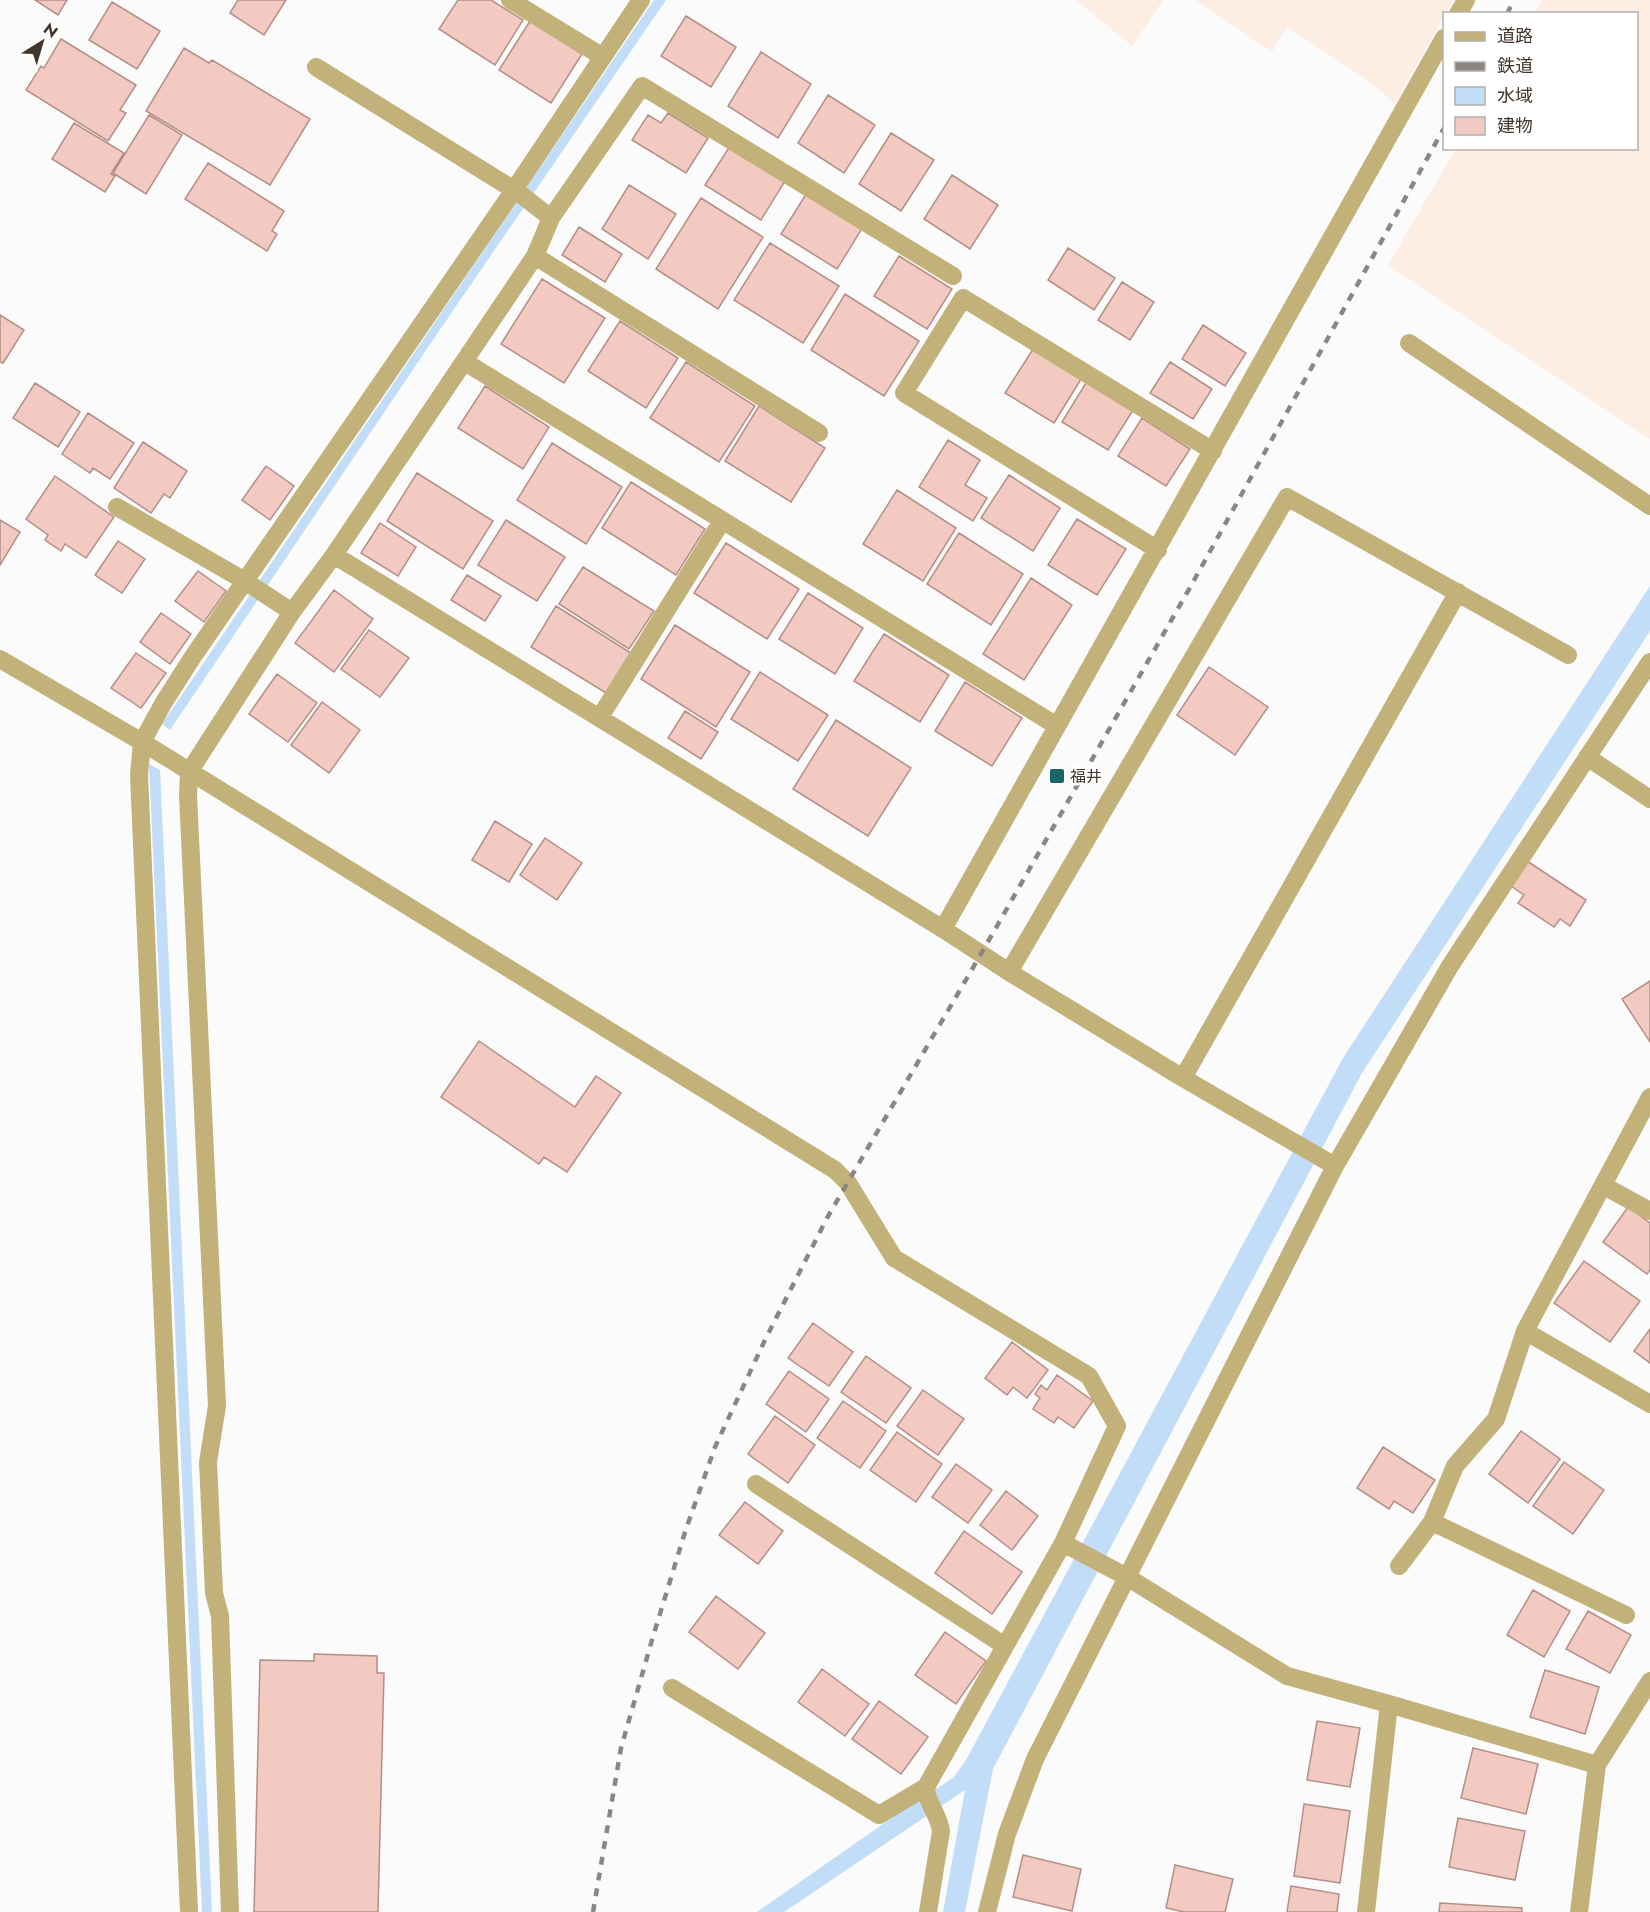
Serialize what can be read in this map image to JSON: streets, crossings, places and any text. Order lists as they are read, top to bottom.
{
  "places": {
    "transit": ["福井"]
  },
  "legend": [
    "道路",
    "鉄道",
    "水域",
    "建物"
  ],
  "north": "top right"
}
